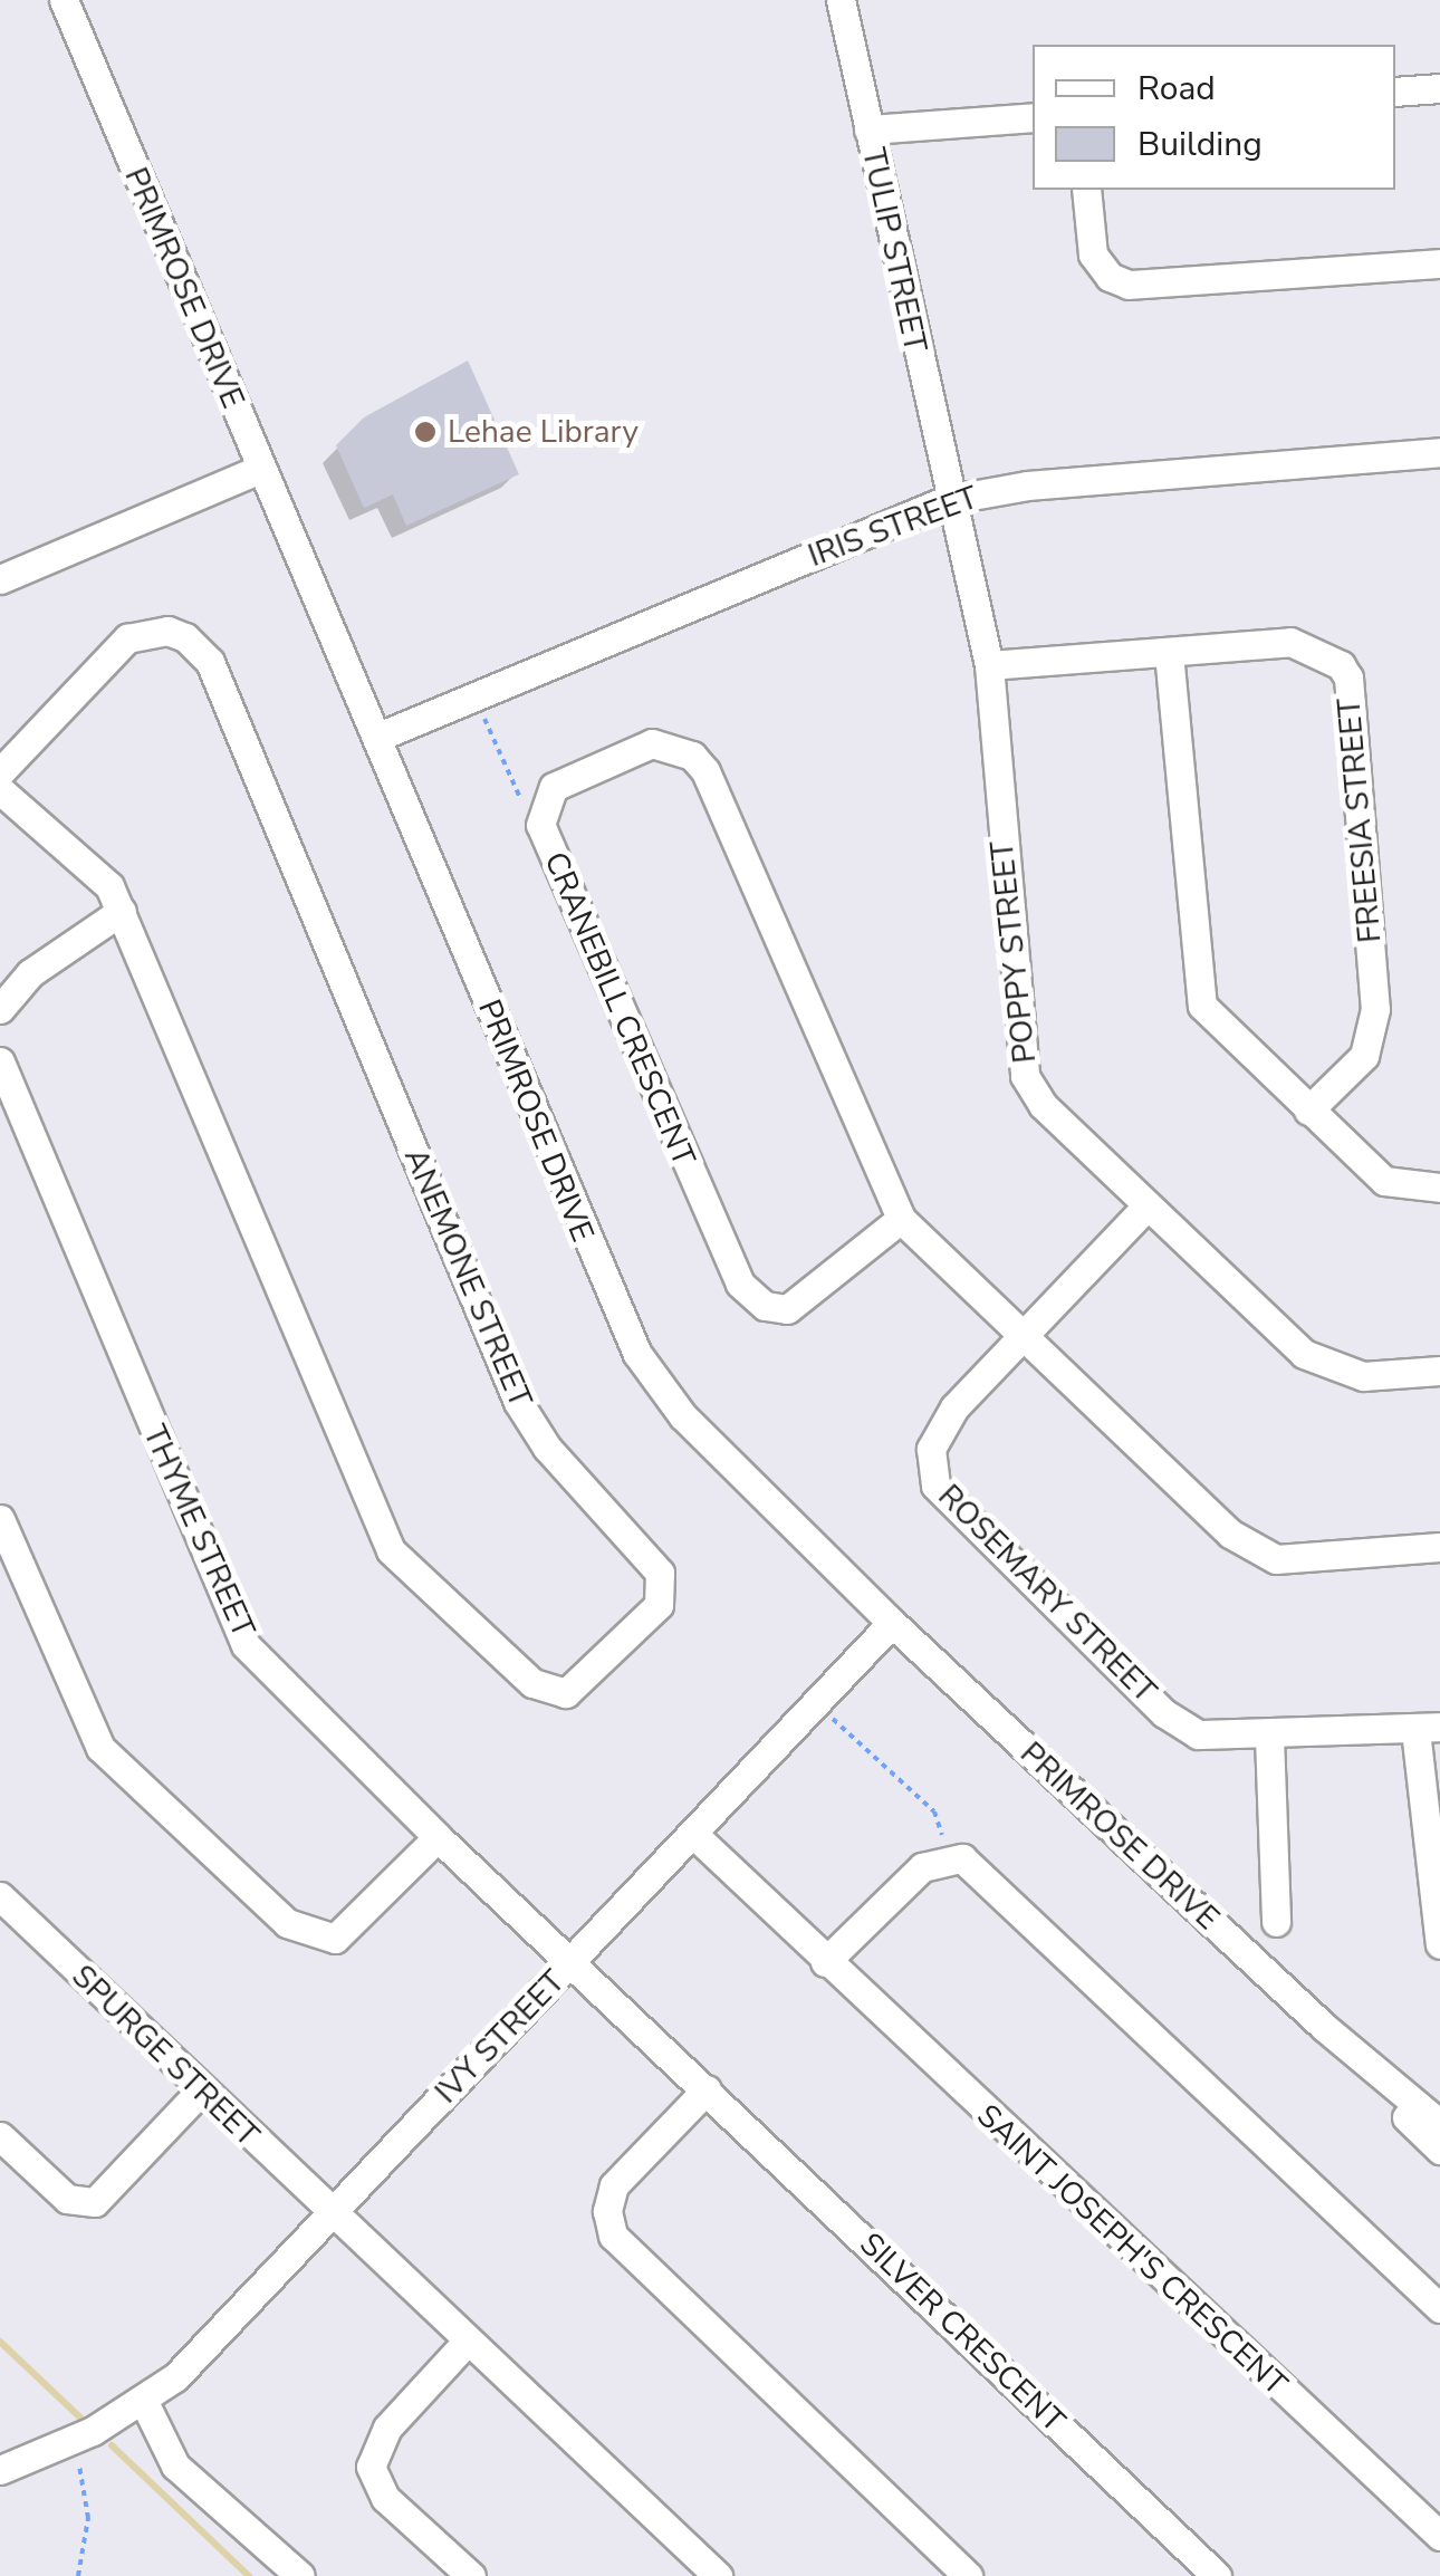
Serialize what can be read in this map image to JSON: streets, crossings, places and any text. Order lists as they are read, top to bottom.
{
  "streets": {
    "street": [
      "TULIP STREET",
      "PRIMROSE DRIVE",
      "IRIS STREET",
      "FREESIA STREET",
      "POPPY STREET",
      "CRANEBILL CRESCENT",
      "ANEMONE STREET",
      "THYME STREET",
      "ROSEMARY STREET",
      "IVY STREET",
      "SPURGE STREET",
      "SAINT JOSEPH'S CRESCENT",
      "SILVER CRESCENT"
    ]
  },
  "crossings": [
    ["TULIP STREET", "IRIS STREET"],
    ["TULIP STREET", "POPPY STREET"],
    ["PRIMROSE DRIVE", "IRIS STREET"],
    ["PRIMROSE DRIVE", "IVY STREET"],
    ["IRIS STREET", "POPPY STREET"],
    ["FREESIA STREET", "POPPY STREET"],
    ["POPPY STREET", "ROSEMARY STREET"],
    ["CRANEBILL CRESCENT", "ROSEMARY STREET"],
    ["THYME STREET", "IVY STREET"],
    ["THYME STREET", "SILVER CRESCENT"],
    ["IVY STREET", "SPURGE STREET"],
    ["IVY STREET", "SAINT JOSEPH'S CRESCENT"],
    ["IVY STREET", "SILVER CRESCENT"]
  ],
  "places": ["Lehae Library"],
  "legend": ["Road", "Building"]
}
